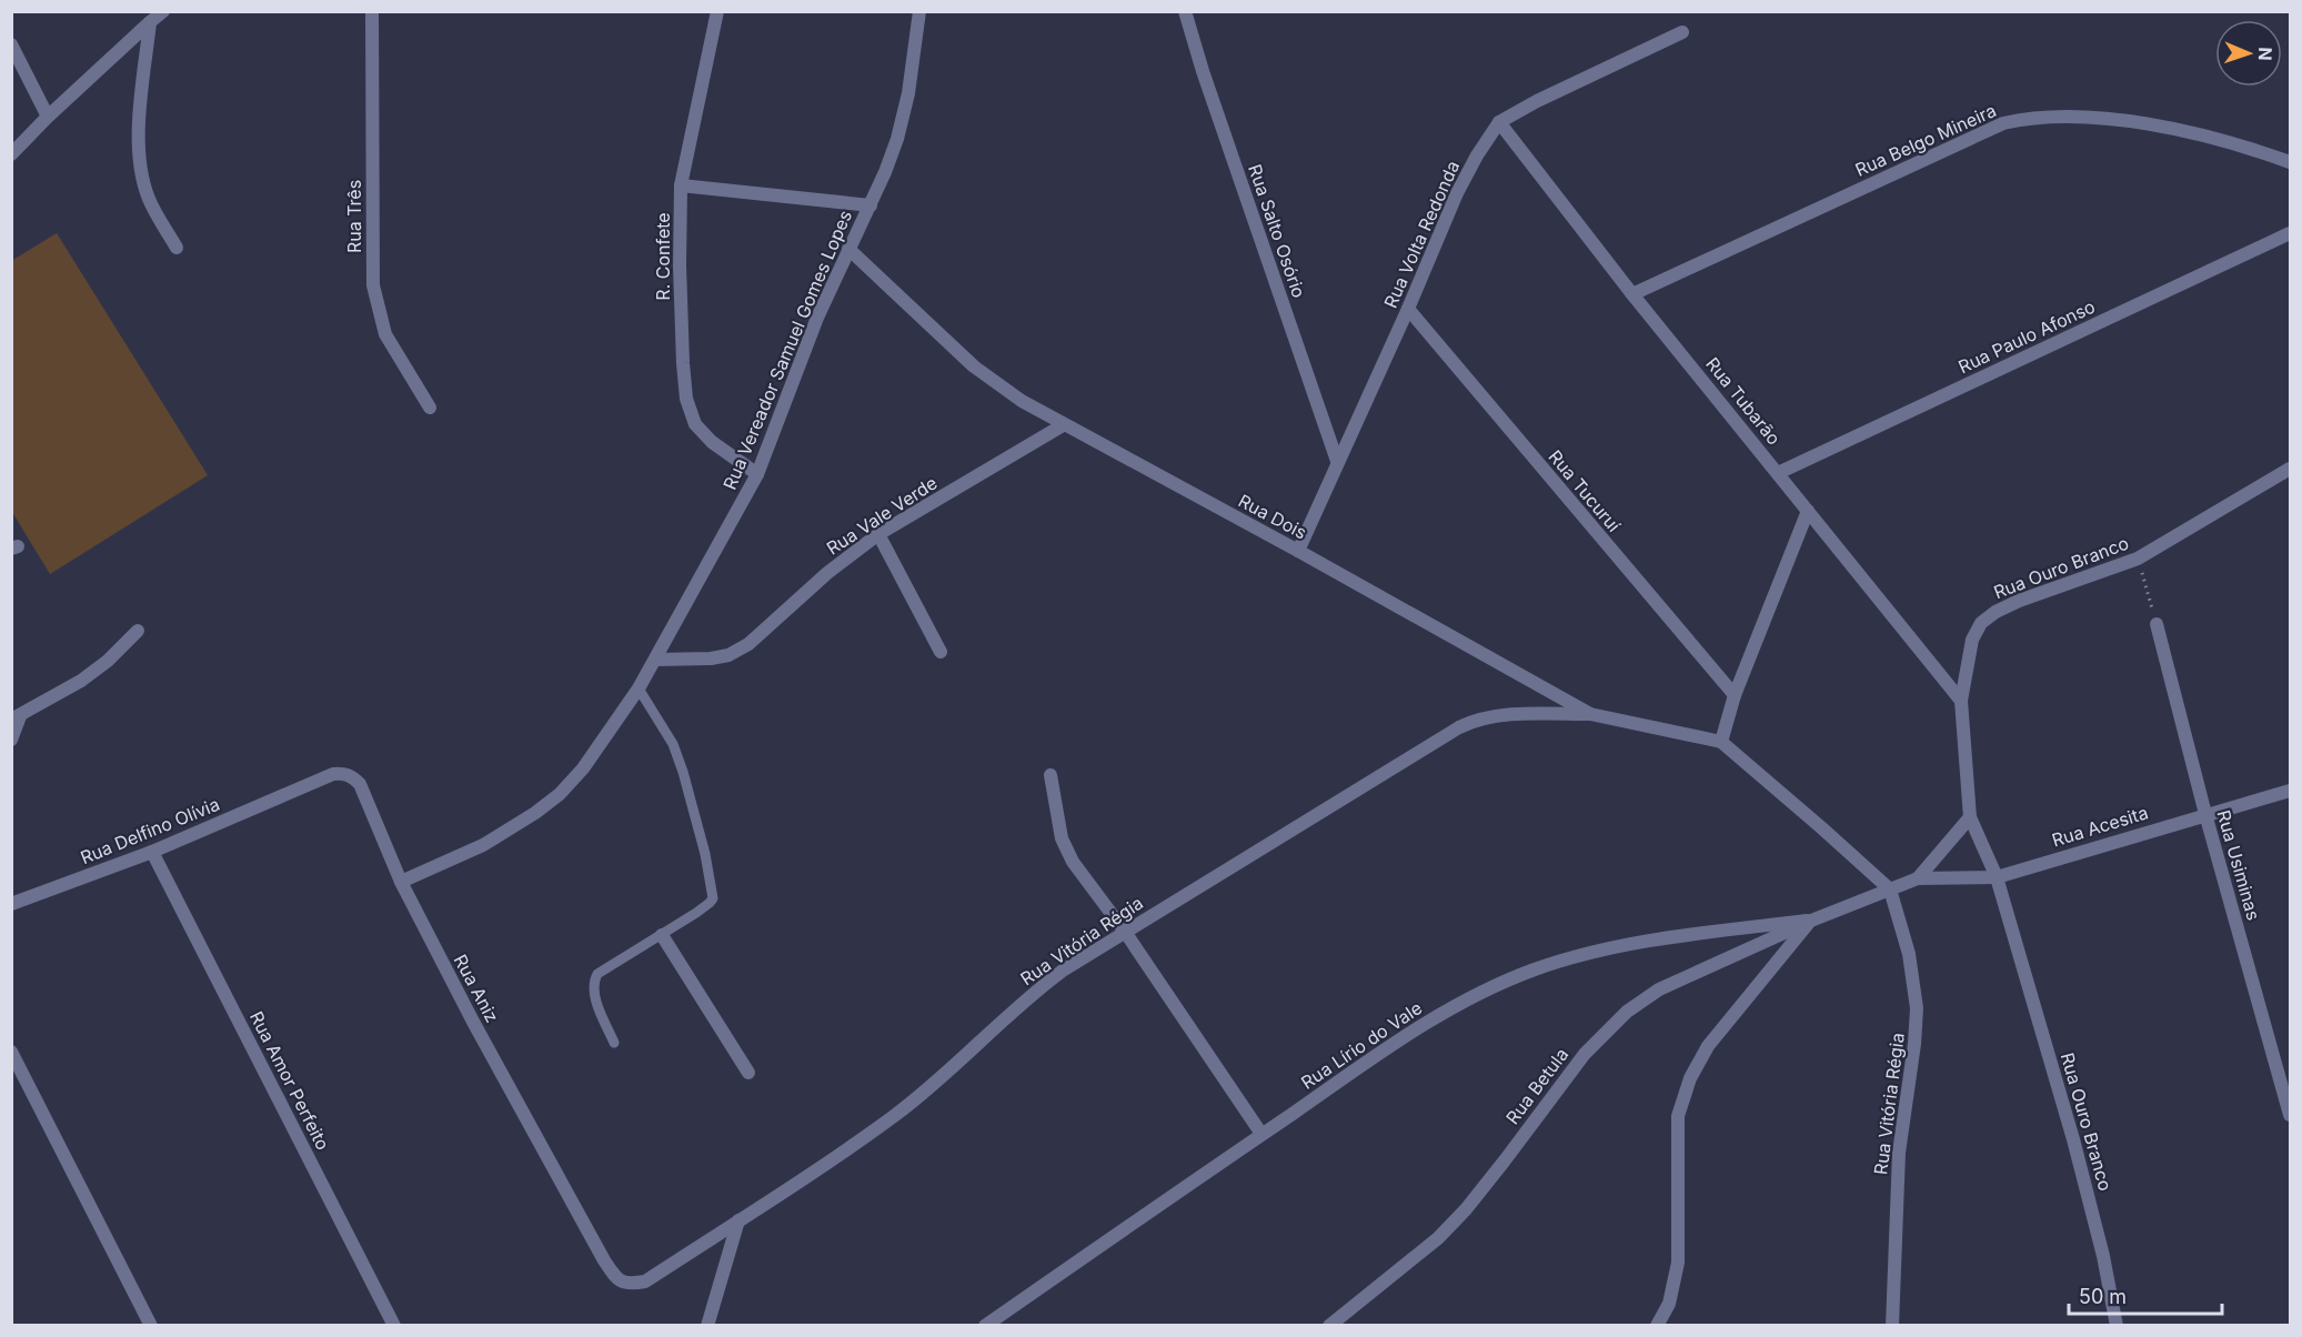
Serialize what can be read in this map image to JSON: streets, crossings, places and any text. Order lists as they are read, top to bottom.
{
  "streets": {
    "street": [
      "Rua Belgo Mineira",
      "Rua Três",
      "Rua Salto Osório",
      "Rua Volta Redonda",
      "R. Confete",
      "Rua Paulo Afonso",
      "Rua Vereador Samuel Gomes Lopes",
      "Rua Tubarão",
      "Rua Tucuruí",
      "Rua Vale Verde",
      "Rua Dois",
      "Rua Ouro Branco",
      "Rua Acesita",
      "Rua Delfino Olívia",
      "Rua Usiminas",
      "Rua Vitória Régia",
      "Rua Aniz",
      "Rua Lírio do Vale",
      "Rua Amor Perfeito",
      "Rua Betula"
    ]
  },
  "crossings": [
    ["Rua Belgo Mineira", "Rua Tubarão"],
    ["Rua Salto Osório", "Rua Volta Redonda"],
    ["Rua Volta Redonda", "Rua Tubarão"],
    ["Rua Volta Redonda", "Rua Tucuruí"],
    ["Rua Volta Redonda", "Rua Dois"],
    ["R. Confete", "Rua Vereador Samuel Gomes Lopes"],
    ["Rua Paulo Afonso", "Rua Tubarão"],
    ["Rua Vereador Samuel Gomes Lopes", "Rua Vale Verde"],
    ["Rua Vereador Samuel Gomes Lopes", "Rua Dois"],
    ["Rua Vereador Samuel Gomes Lopes", "Rua Aniz"],
    ["Rua Tubarão", "Rua Ouro Branco"],
    ["Rua Vale Verde", "Rua Dois"],
    ["Rua Dois", "Rua Vitória Régia"],
    ["Rua Ouro Branco", "Rua Acesita"],
    ["Rua Acesita", "Rua Usiminas"],
    ["Rua Delfino Olívia", "Rua Aniz"],
    ["Rua Delfino Olívia", "Rua Amor Perfeito"],
    ["Rua Vitória Régia", "Rua Aniz"],
    ["Rua Lírio do Vale", "Rua Betula"]
  ],
  "scale_bar": "50 m",
  "north": "right"
}
